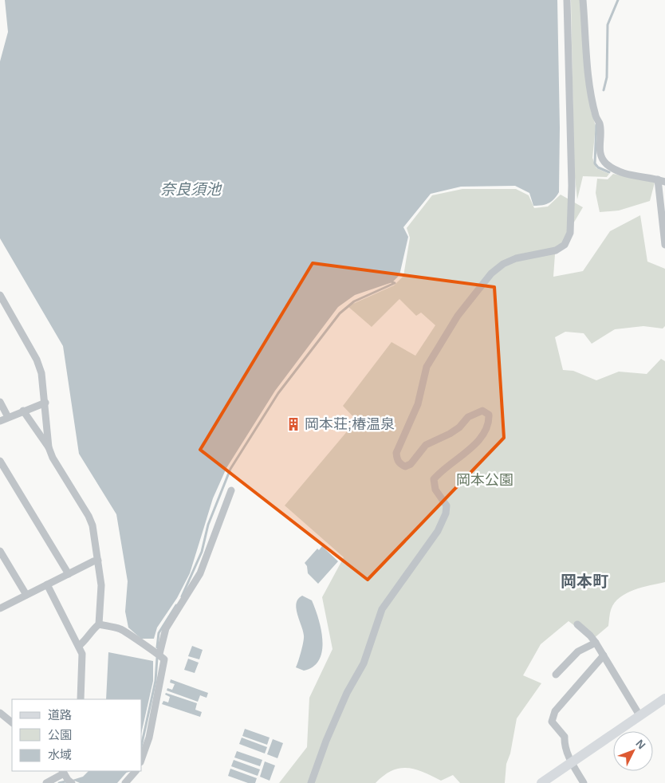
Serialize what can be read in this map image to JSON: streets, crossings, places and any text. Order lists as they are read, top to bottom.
{
  "districts": ["岡本町"],
  "water": ["奈良須池"],
  "parks": ["岡本公園"],
  "places": {
    "building": ["岡本荘;椿温泉"]
  },
  "legend": ["道路", "公園", "水域"],
  "north": "top right"
}
